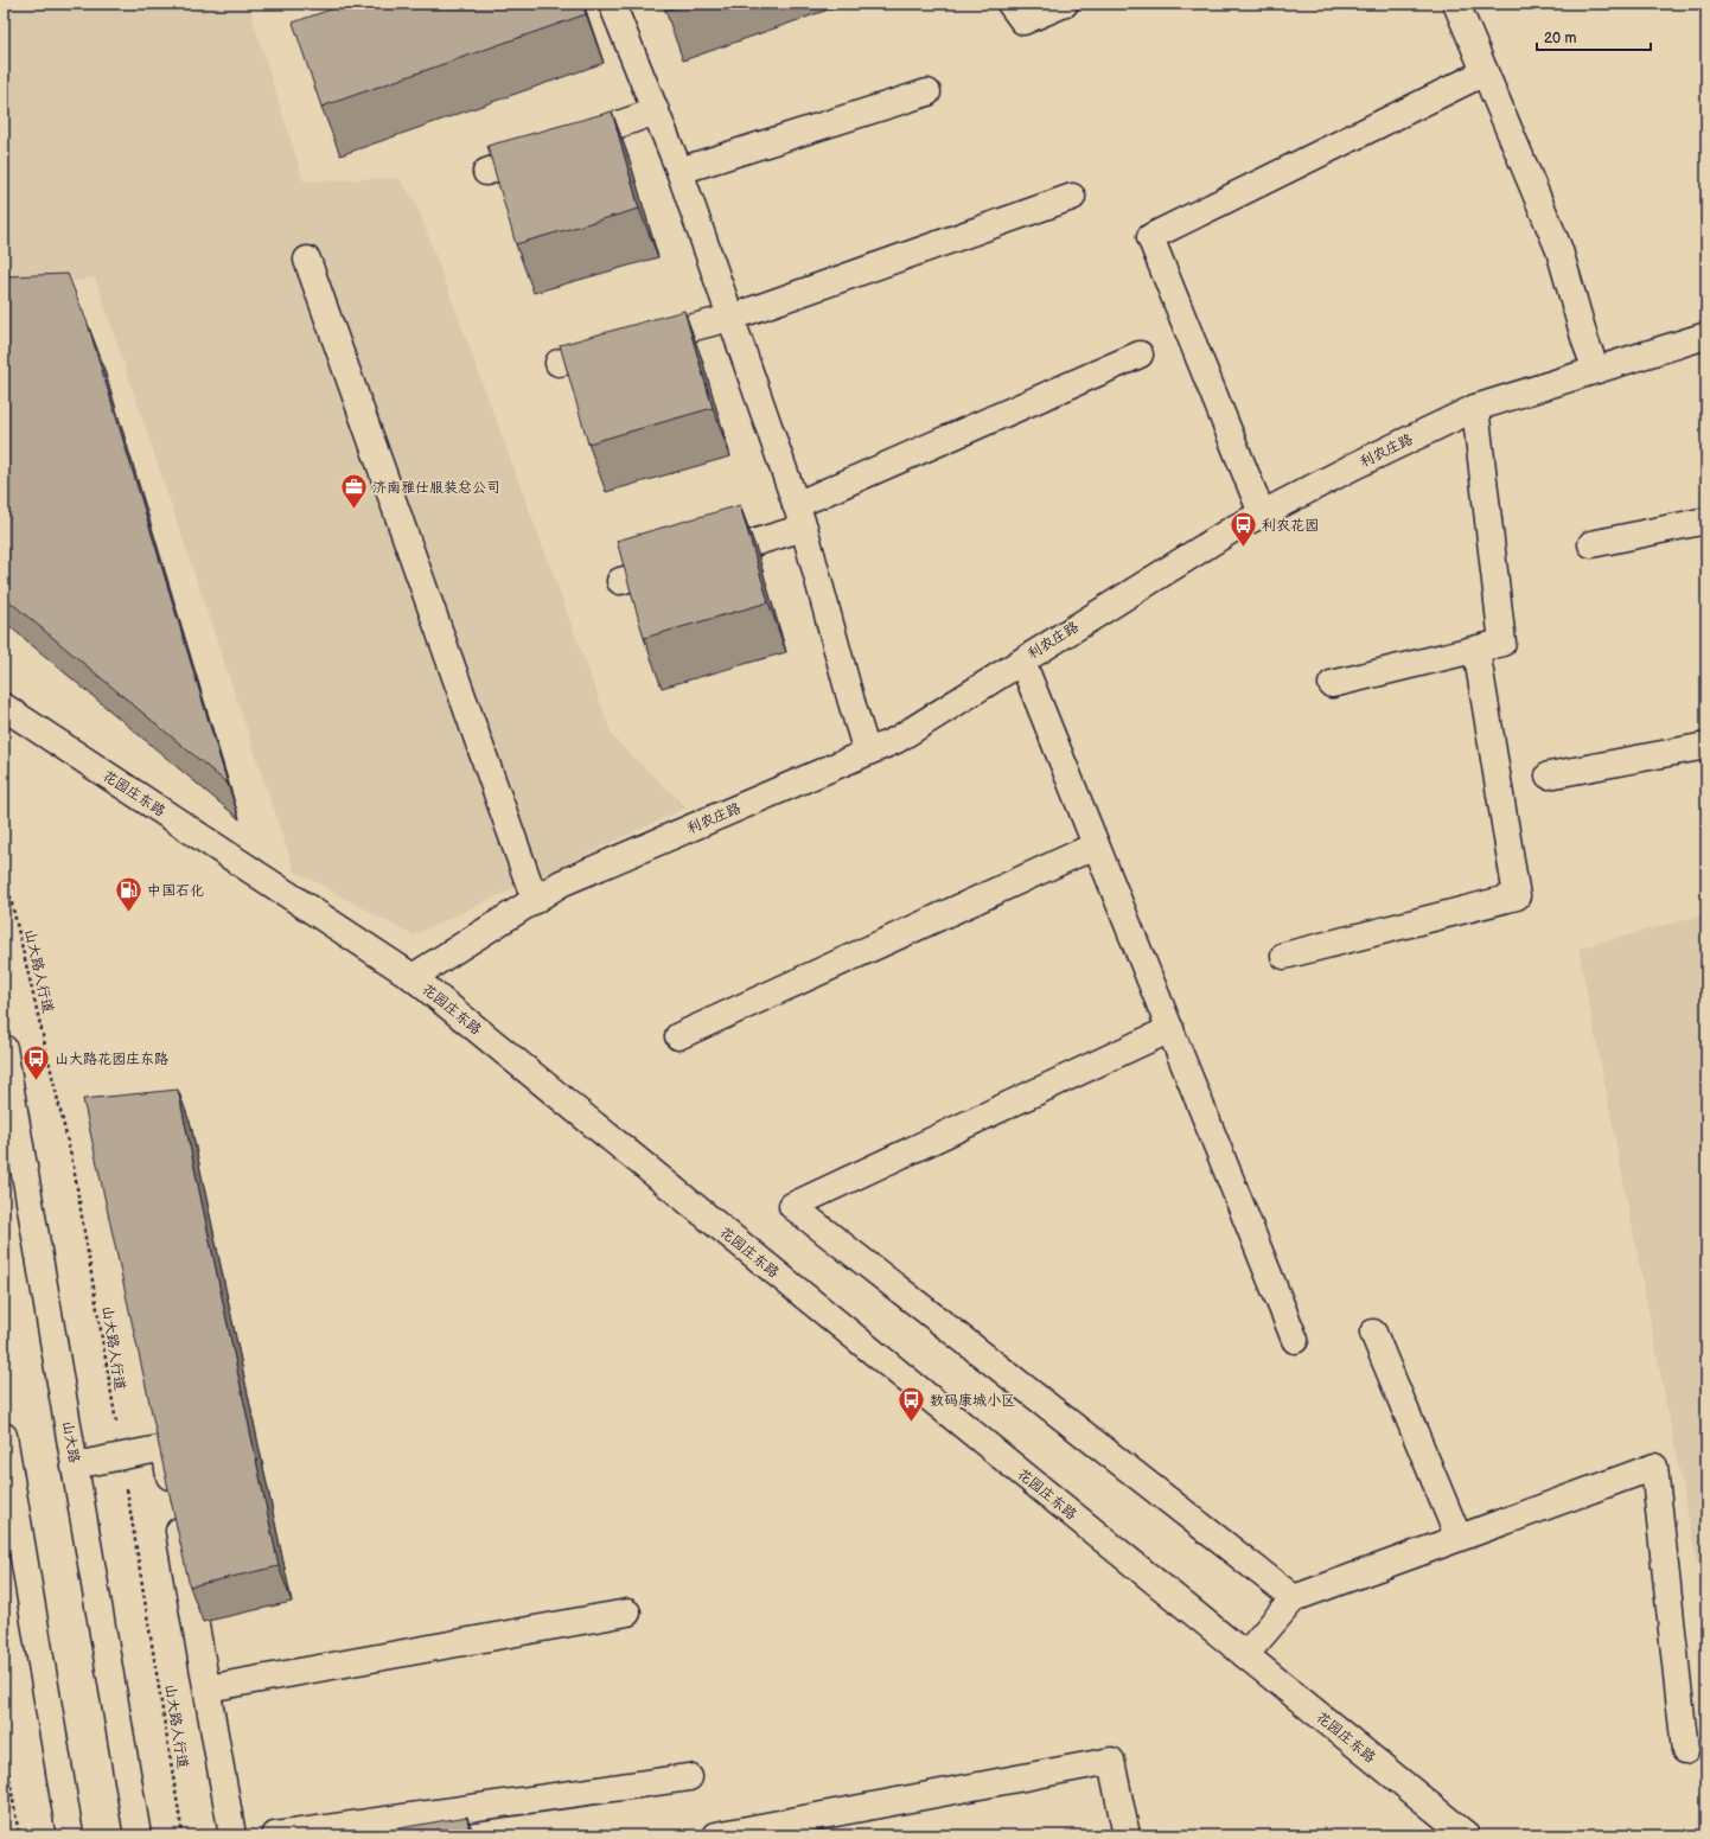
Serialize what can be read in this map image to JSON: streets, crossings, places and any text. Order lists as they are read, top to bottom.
{
  "streets": {
    "street": ["利农庄路", "花园庄东路", "山大路"],
    "path": ["山大路人行道"]
  },
  "crossings": [
    ["利农庄路", "花园庄东路"]
  ],
  "places": {
    "office": ["济南雅仕服装总公司"],
    "bus stop": ["利农花园", "山大路花园庄东路", "数码康城小区"],
    "fuel station": ["中国石化"]
  },
  "scale_bar": "20 m"
}
